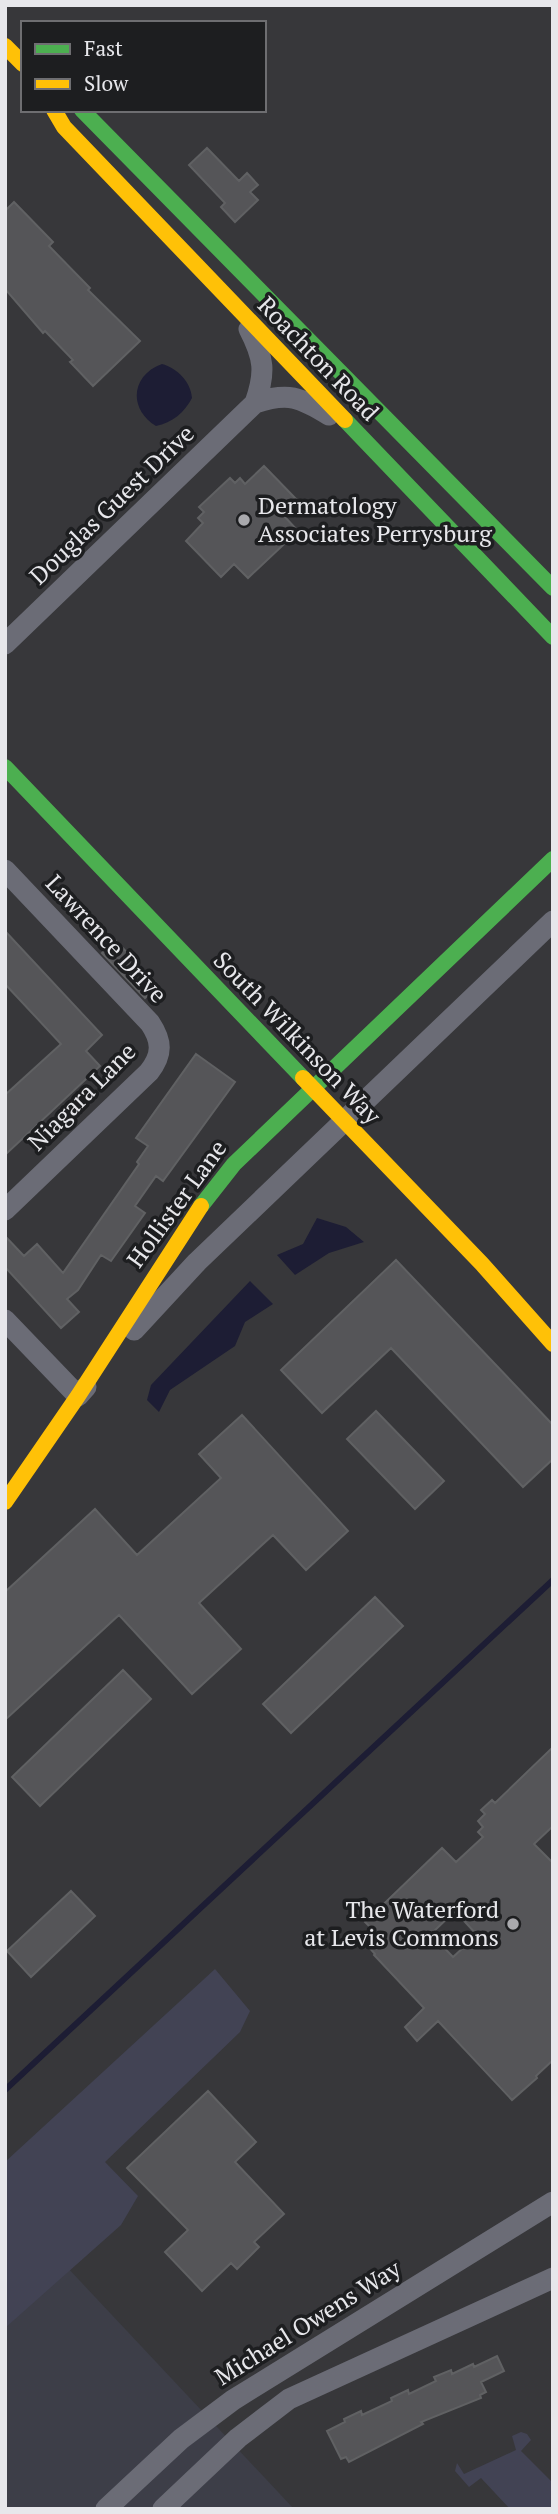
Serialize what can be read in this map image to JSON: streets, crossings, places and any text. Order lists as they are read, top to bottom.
{
  "streets": {
    "street": [
      "Roachton Road",
      "Douglas Guest Drive",
      "Lawrence Drive",
      "South Wilkinson Way",
      "Niagara Lane",
      "Hollister Lane",
      "Michael Owens Way"
    ]
  },
  "crossings": [
    ["Lawrence Drive", "Niagara Lane"],
    ["South Wilkinson Way", "Hollister Lane"]
  ],
  "places": ["Dermatology Associates Perrysburg", "The Waterford at Levis Commons"],
  "legend": ["Fast", "Slow"]
}
